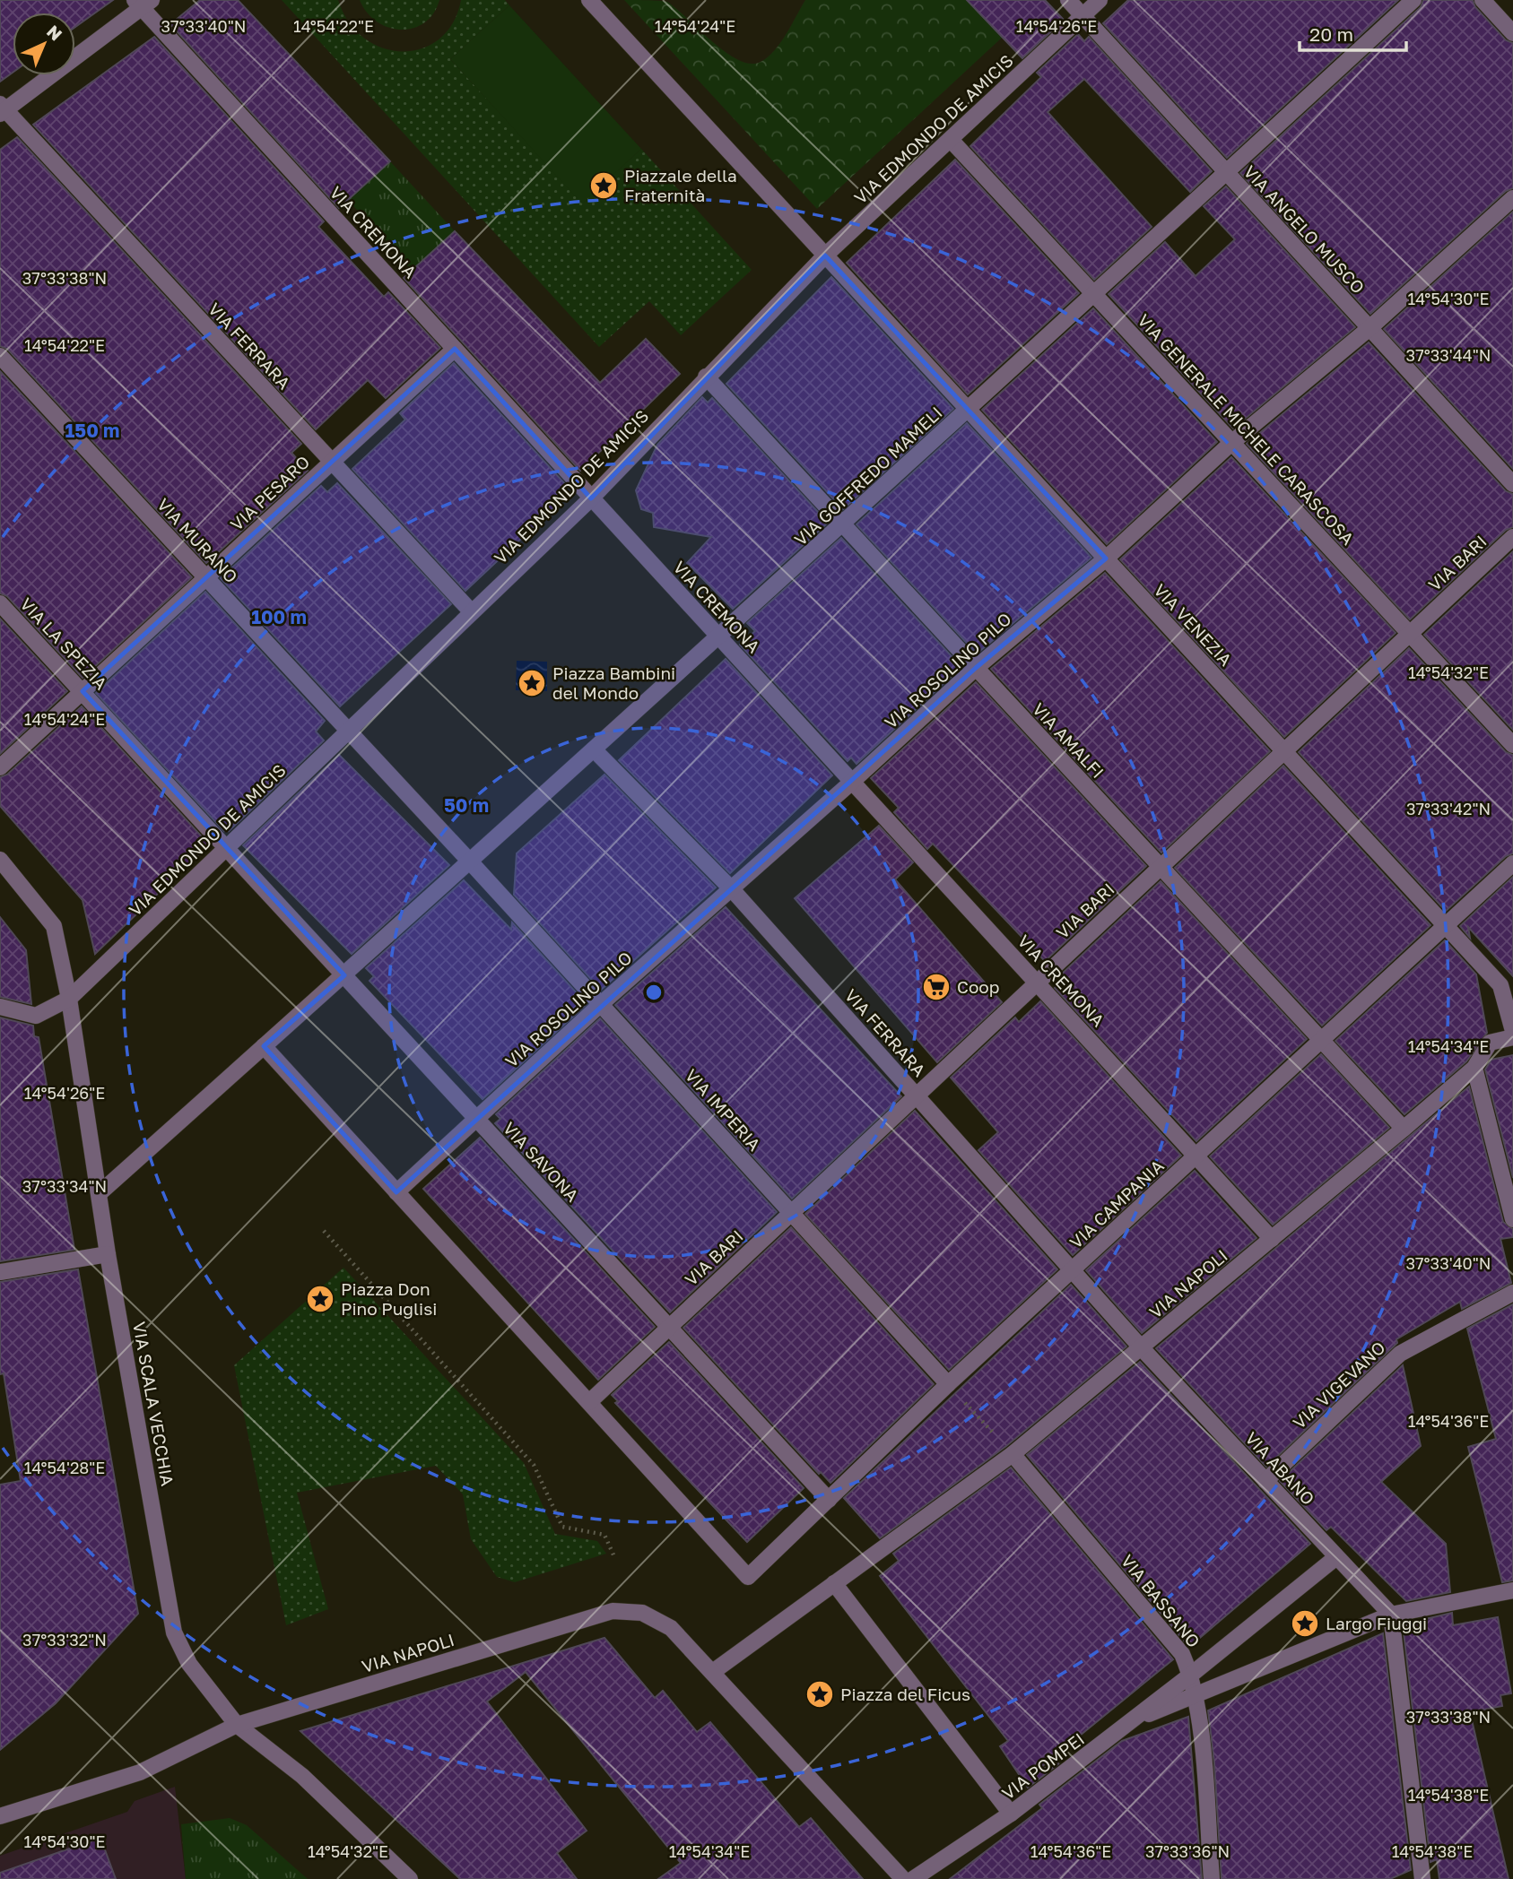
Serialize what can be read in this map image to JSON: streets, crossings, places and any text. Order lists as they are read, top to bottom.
{
  "streets": {
    "street": [
      "VIA EDMONDO DE AMICIS",
      "VIA ANGELO MUSCO",
      "VIA CREMONA",
      "VIA FERRARA",
      "VIA GENERALE MICHELE CARASCOSA",
      "VIA GOFFREDO MAMELI",
      "VIA PESARO",
      "VIA MURANO",
      "VIA BARI",
      "VIA VENEZIA",
      "VIA LA SPEZIA",
      "VIA ROSOLINO PILO",
      "VIA AMALFI",
      "VIA IMPERIA",
      "VIA SAVONA",
      "VIA CAMPANIA",
      "VIA NAPOLI",
      "VIA VIGEVANO",
      "VIA SCALA VECCHIA",
      "VIA ABANO",
      "VIA BASSANO",
      "VIA POMPEI"
    ]
  },
  "crossings": [
    ["VIA EDMONDO DE AMICIS", "VIA ANGELO MUSCO"],
    ["VIA EDMONDO DE AMICIS", "VIA CREMONA"],
    ["VIA EDMONDO DE AMICIS", "VIA FERRARA"],
    ["VIA EDMONDO DE AMICIS", "VIA GENERALE MICHELE CARASCOSA"],
    ["VIA EDMONDO DE AMICIS", "VIA MURANO"],
    ["VIA EDMONDO DE AMICIS", "VIA VENEZIA"],
    ["VIA EDMONDO DE AMICIS", "VIA LA SPEZIA"],
    ["VIA EDMONDO DE AMICIS", "VIA AMALFI"],
    ["VIA EDMONDO DE AMICIS", "VIA SAVONA"],
    ["VIA EDMONDO DE AMICIS", "VIA SCALA VECCHIA"],
    ["VIA ANGELO MUSCO", "VIA GOFFREDO MAMELI"],
    ["VIA ANGELO MUSCO", "VIA ROSOLINO PILO"],
    ["VIA CREMONA", "VIA GOFFREDO MAMELI"],
    ["VIA CREMONA", "VIA PESARO"],
    ["VIA CREMONA", "VIA BARI"],
    ["VIA CREMONA", "VIA ROSOLINO PILO"],
    ["VIA CREMONA", "VIA CAMPANIA"],
    ["VIA CREMONA", "VIA NAPOLI"],
    ["VIA FERRARA", "VIA GOFFREDO MAMELI"],
    ["VIA FERRARA", "VIA PESARO"],
    ["VIA FERRARA", "VIA BARI"],
    ["VIA FERRARA", "VIA ROSOLINO PILO"],
    ["VIA FERRARA", "VIA CAMPANIA"],
    ["VIA FERRARA", "VIA NAPOLI"],
    ["VIA FERRARA", "VIA ABANO"],
    ["VIA GENERALE MICHELE CARASCOSA", "VIA GOFFREDO MAMELI"],
    ["VIA GENERALE MICHELE CARASCOSA", "VIA BARI"],
    ["VIA GENERALE MICHELE CARASCOSA", "VIA ROSOLINO PILO"],
    ["VIA GOFFREDO MAMELI", "VIA MURANO"],
    ["VIA GOFFREDO MAMELI", "VIA VENEZIA"],
    ["VIA GOFFREDO MAMELI", "VIA AMALFI"],
    ["VIA GOFFREDO MAMELI", "VIA IMPERIA"],
    ["VIA GOFFREDO MAMELI", "VIA SAVONA"],
    ["VIA GOFFREDO MAMELI", "VIA SCALA VECCHIA"],
    ["VIA PESARO", "VIA MURANO"],
    ["VIA PESARO", "VIA LA SPEZIA"],
    ["VIA MURANO", "VIA IMPERIA"],
    ["VIA BARI", "VIA VENEZIA"],
    ["VIA BARI", "VIA AMALFI"],
    ["VIA BARI", "VIA IMPERIA"],
    ["VIA BARI", "VIA SAVONA"],
    ["VIA BARI", "VIA CAMPANIA"],
    ["VIA VENEZIA", "VIA ROSOLINO PILO"],
    ["VIA VENEZIA", "VIA CAMPANIA"],
    ["VIA LA SPEZIA", "VIA SAVONA"],
    ["VIA ROSOLINO PILO", "VIA AMALFI"],
    ["VIA ROSOLINO PILO", "VIA IMPERIA"],
    ["VIA ROSOLINO PILO", "VIA SAVONA"],
    ["VIA AMALFI", "VIA CAMPANIA"],
    ["VIA AMALFI", "VIA NAPOLI"],
    ["VIA IMPERIA", "VIA CAMPANIA"],
    ["VIA SAVONA", "VIA CAMPANIA"],
    ["VIA NAPOLI", "VIA SCALA VECCHIA"],
    ["VIA NAPOLI", "VIA ABANO"],
    ["VIA NAPOLI", "VIA BASSANO"],
    ["VIA VIGEVANO", "VIA ABANO"],
    ["VIA ABANO", "VIA POMPEI"],
    ["VIA BASSANO", "VIA POMPEI"]
  ],
  "places": {
    "place": [
      "Piazzale della Fraternità",
      "Piazza Bambini del Mondo",
      "Piazza Don Pino Puglisi",
      "Largo Fiuggi",
      "Piazza del Ficus"
    ],
    "supermarket": ["Coop"]
  },
  "scale_bar": "20 m",
  "north": "top right",
  "coordinates": [
    "37°33'40\"N",
    "14°54'22\"E",
    "14°54'24\"E",
    "14°54'26\"E",
    "37°33'38\"N",
    "14°54'30\"E",
    "37°33'44\"N",
    "14°54'32\"E",
    "37°33'42\"N",
    "14°54'34\"E",
    "37°33'34\"N",
    "14°54'36\"E",
    "14°54'28\"E",
    "37°33'32\"N",
    "14°54'38\"E",
    "37°33'36\"N"
  ],
  "rings": ["150 m", "100 m", "50 m"]
}
